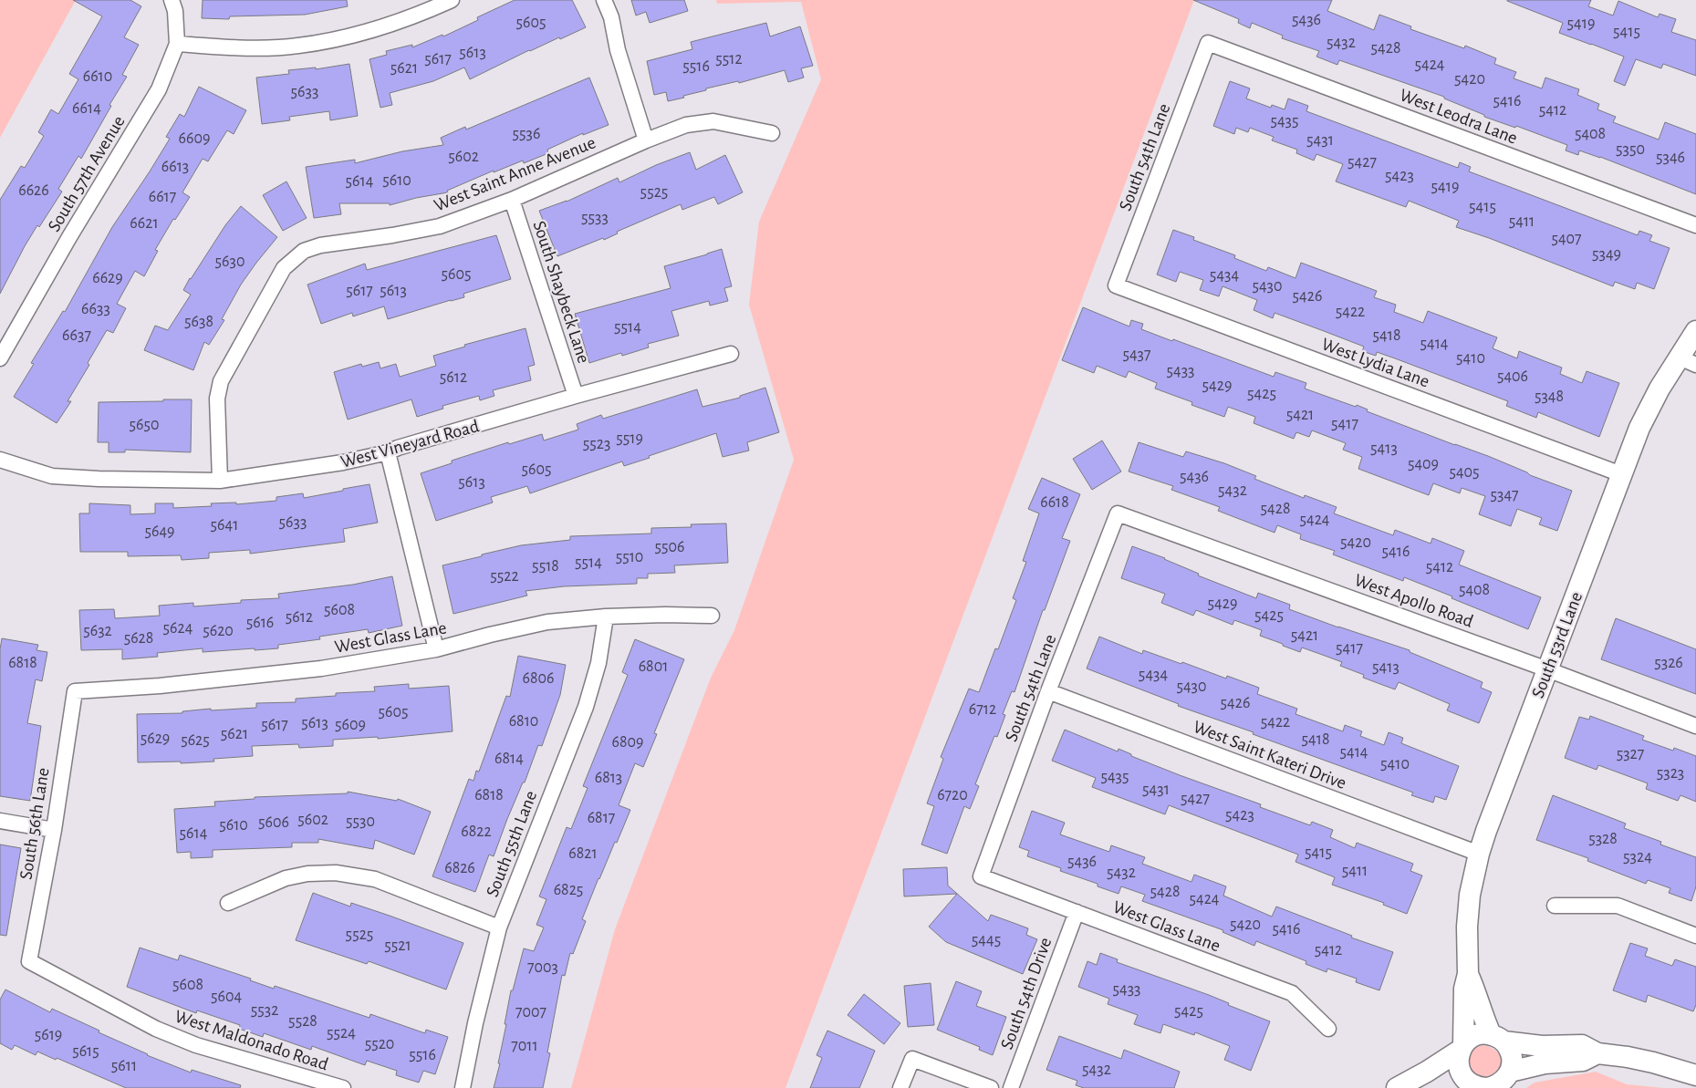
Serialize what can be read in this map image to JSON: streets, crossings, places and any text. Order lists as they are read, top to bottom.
{
  "streets": {
    "street": [
      "West Leodra Lane",
      "South 54th Lane",
      "South 57th Avenue",
      "West Saint Anne Avenue",
      "South Shaybeck Lane",
      "West Lydia Lane",
      "West Vineyard Road",
      "West Apollo Road",
      "West Glass Lane",
      "South 53rd Lane",
      "West Saint Kateri Drive",
      "South 56th Lane",
      "South 55th Lane",
      "South 54th Drive",
      "West Maldonado Road"
    ]
  },
  "crossings": [
    ["West Leodra Lane", "South 54th Lane"],
    ["South 54th Lane", "West Lydia Lane"],
    ["South 54th Lane", "West Apollo Road"],
    ["South 54th Lane", "West Glass Lane"],
    ["South 54th Lane", "West Saint Kateri Drive"],
    ["West Saint Anne Avenue", "South Shaybeck Lane"],
    ["West Saint Anne Avenue", "West Vineyard Road"],
    ["South Shaybeck Lane", "West Vineyard Road"],
    ["West Lydia Lane", "South 53rd Lane"],
    ["West Apollo Road", "South 53rd Lane"],
    ["West Glass Lane", "South 56th Lane"],
    ["West Glass Lane", "South 55th Lane"],
    ["West Glass Lane", "South 54th Drive"],
    ["South 53rd Lane", "West Saint Kateri Drive"],
    ["South 56th Lane", "West Maldonado Road"]
  ],
  "house_numbers": [
    "5436",
    "5605",
    "5419",
    "5415",
    "5432",
    "5428",
    "5613",
    "5617",
    "5512",
    "5424",
    "5516",
    "5621",
    "6610",
    "5420",
    "5633",
    "5416",
    "6614",
    "5412",
    "5435",
    "5536",
    "5408",
    "6609",
    "5431",
    "5350",
    "5602",
    "5346",
    "5427",
    "6613",
    "5423",
    "5610",
    "5614",
    "5419",
    "6626",
    "5525",
    "6617",
    "5415",
    "5533",
    "5411",
    "6621",
    "5407",
    "5349",
    "5630",
    "5605",
    "5434",
    "6629",
    "5430",
    "5617",
    "5613",
    "5426",
    "6633",
    "5422",
    "5638",
    "5514",
    "6637",
    "5418",
    "5414",
    "5437",
    "5410",
    "5433",
    "5406",
    "5612",
    "5429",
    "5425",
    "5348",
    "5421",
    "5417",
    "5650",
    "5519",
    "5523",
    "5413",
    "5409",
    "5605",
    "5405",
    "5436",
    "5613",
    "5432",
    "5347",
    "6618",
    "5428",
    "5424",
    "5633",
    "5641",
    "5649",
    "5420",
    "5506",
    "5416",
    "5510",
    "5514",
    "5518",
    "5412",
    "5522",
    "5408",
    "5429",
    "5608",
    "5425",
    "5612",
    "5616",
    "5624",
    "5632",
    "5620",
    "5421",
    "5628",
    "5417",
    "6818",
    "5326",
    "6801",
    "5413",
    "5434",
    "6806",
    "5430",
    "5426",
    "6712",
    "5605",
    "6810",
    "5422",
    "5613",
    "5617",
    "5609",
    "5621",
    "5629",
    "5418",
    "5625",
    "6809",
    "5414",
    "5327",
    "6814",
    "5410",
    "5323",
    "5435",
    "6813",
    "5431",
    "6818",
    "6720",
    "5427",
    "5423",
    "6817",
    "5602",
    "5530",
    "5606",
    "5610",
    "6822",
    "5614",
    "5328",
    "5415",
    "6821",
    "5324",
    "5436",
    "6826",
    "5411",
    "5432",
    "6825",
    "5428",
    "5424",
    "5420",
    "5416",
    "5525",
    "5445",
    "5521",
    "5412",
    "7003",
    "5608",
    "5433",
    "5604",
    "5532",
    "5425",
    "7007",
    "5528",
    "5524",
    "5619",
    "5520",
    "7011",
    "5615",
    "5516",
    "5611",
    "5432"
  ]
}
